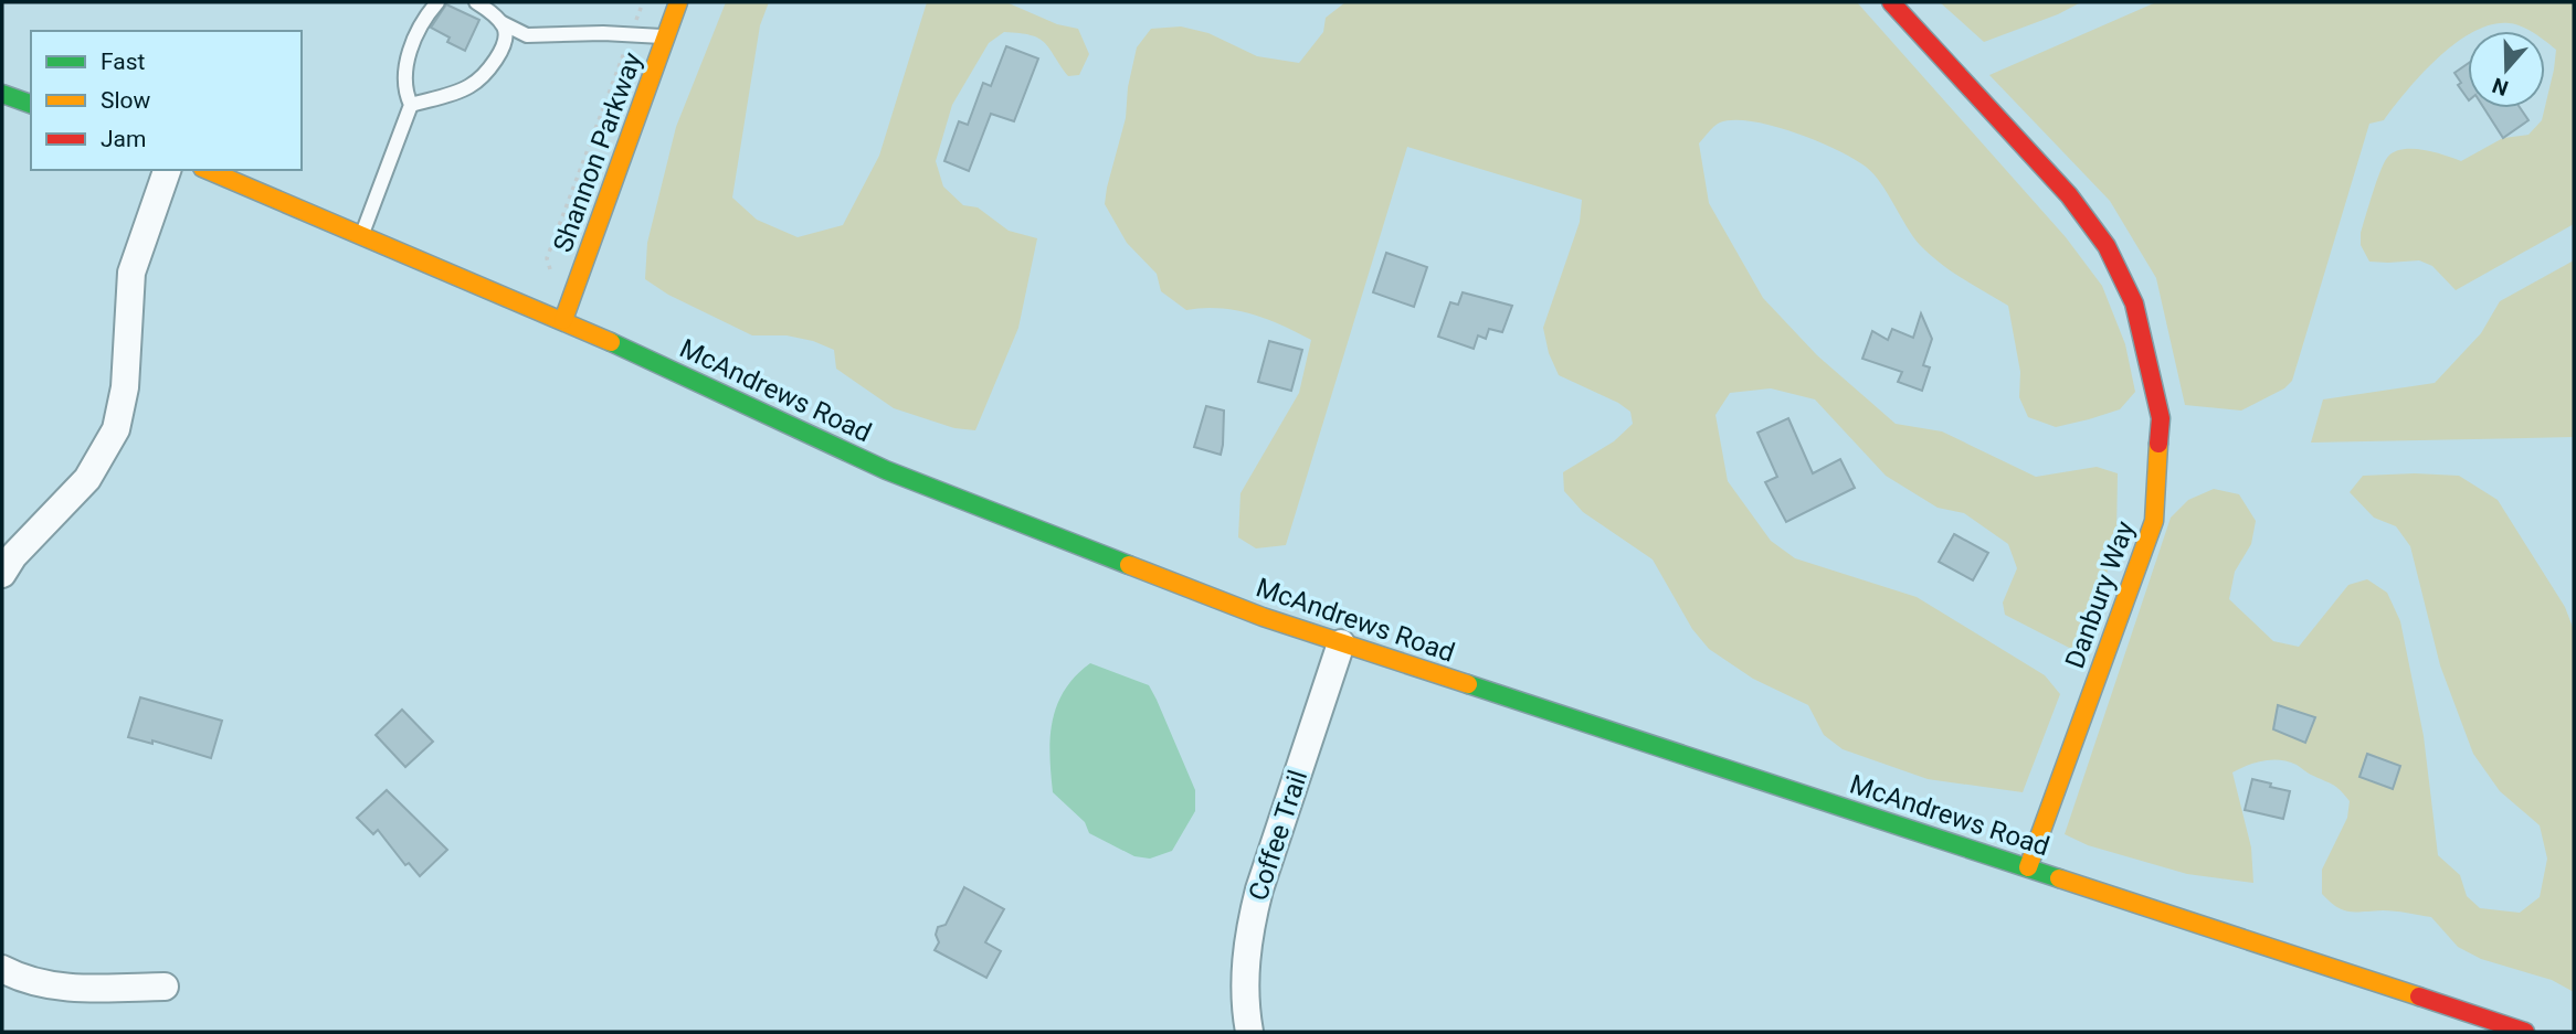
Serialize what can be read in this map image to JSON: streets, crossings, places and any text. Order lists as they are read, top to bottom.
{
  "streets": {
    "main road": ["Shannon Parkway", "McAndrews Road", "Danbury Way"],
    "street": ["Coffee Trail"]
  },
  "crossings": [
    ["Shannon Parkway", "McAndrews Road"],
    ["McAndrews Road", "Danbury Way"],
    ["McAndrews Road", "Coffee Trail"]
  ],
  "legend": ["Fast", "Slow", "Jam"],
  "north": "bottom"
}
